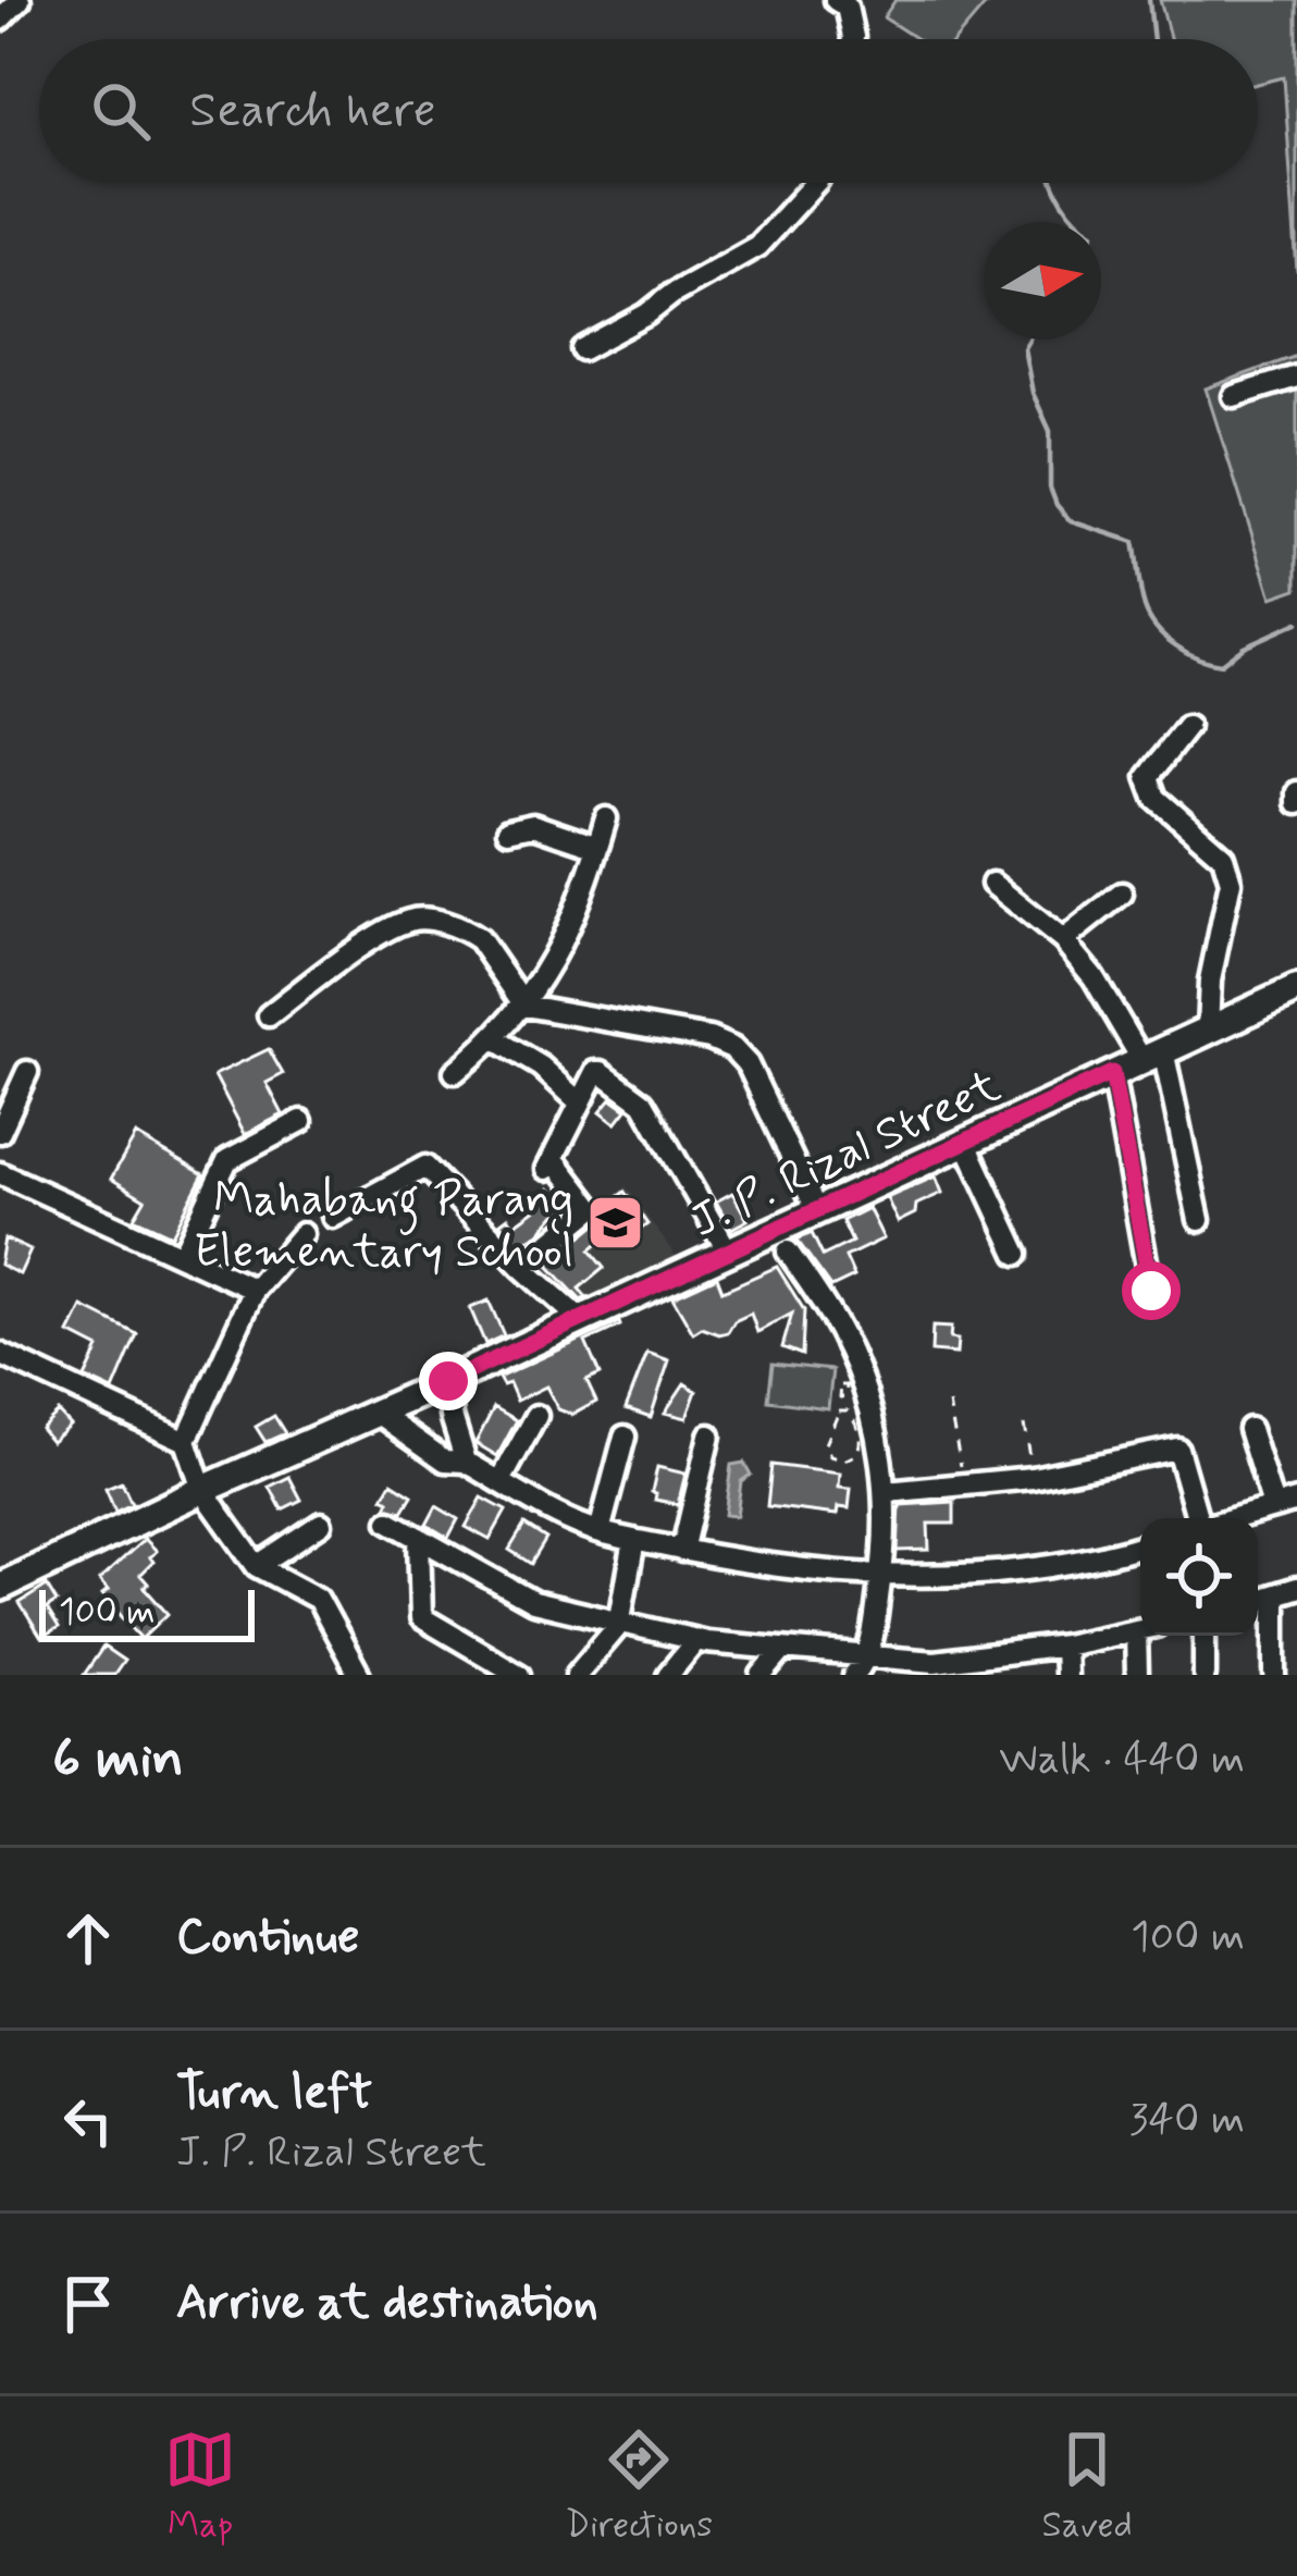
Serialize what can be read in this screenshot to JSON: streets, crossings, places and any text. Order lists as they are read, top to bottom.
{
  "streets": {
    "main road": ["J. P. Rizal Street"]
  },
  "places": {
    "school or university": ["Mahabang Parang Elementary School"]
  },
  "scale_bar": "100 m",
  "north": "right",
  "page": {
    "search": "Search here",
    "scale": "100 m",
    "heading": ["6 min", "Walk · 440 m"],
    "list": [
      ["Continue", "100 m"],
      ["Turn left", "J. P. Rizal Street", "340 m"],
      "Arrive at destination"
    ],
    "nav": ["Map", "Directions", "Saved"]
  }
}
